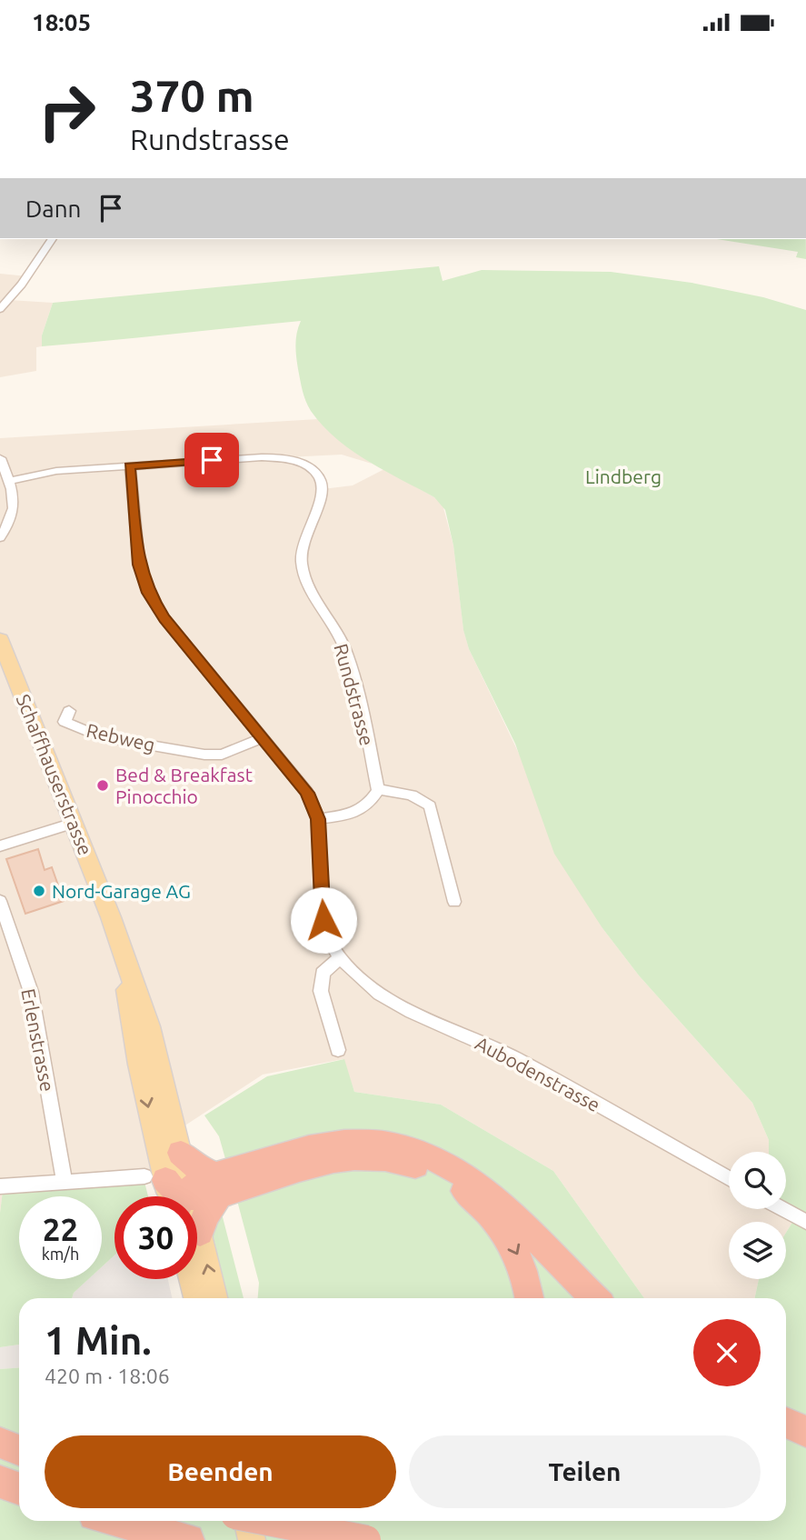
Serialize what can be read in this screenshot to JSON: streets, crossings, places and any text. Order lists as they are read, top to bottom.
{
  "streets": {
    "main road": ["Schaffhauserstrasse"],
    "street": [
      "Rundstrasse",
      "Rebweg",
      "Erlenstrasse",
      "Aubodenstrasse"
    ]
  },
  "crossings": [
    ["Rundstrasse", "Aubodenstrasse"],
    ["Rebweg", "Aubodenstrasse"]
  ],
  "parks": ["Lindberg"],
  "places": ["Bed & Breakfast Pinocchio", "Nord-Garage AG"],
  "page": {
    "status": "18:05",
    "turn": ["370 m", "Rundstrasse"],
    "then": "Dann",
    "speed": "22 km/h",
    "limit": "30",
    "heading": ["1 Min.", "420 m · 18:06"],
    "buttons": ["Beenden", "Teilen"]
  }
}
